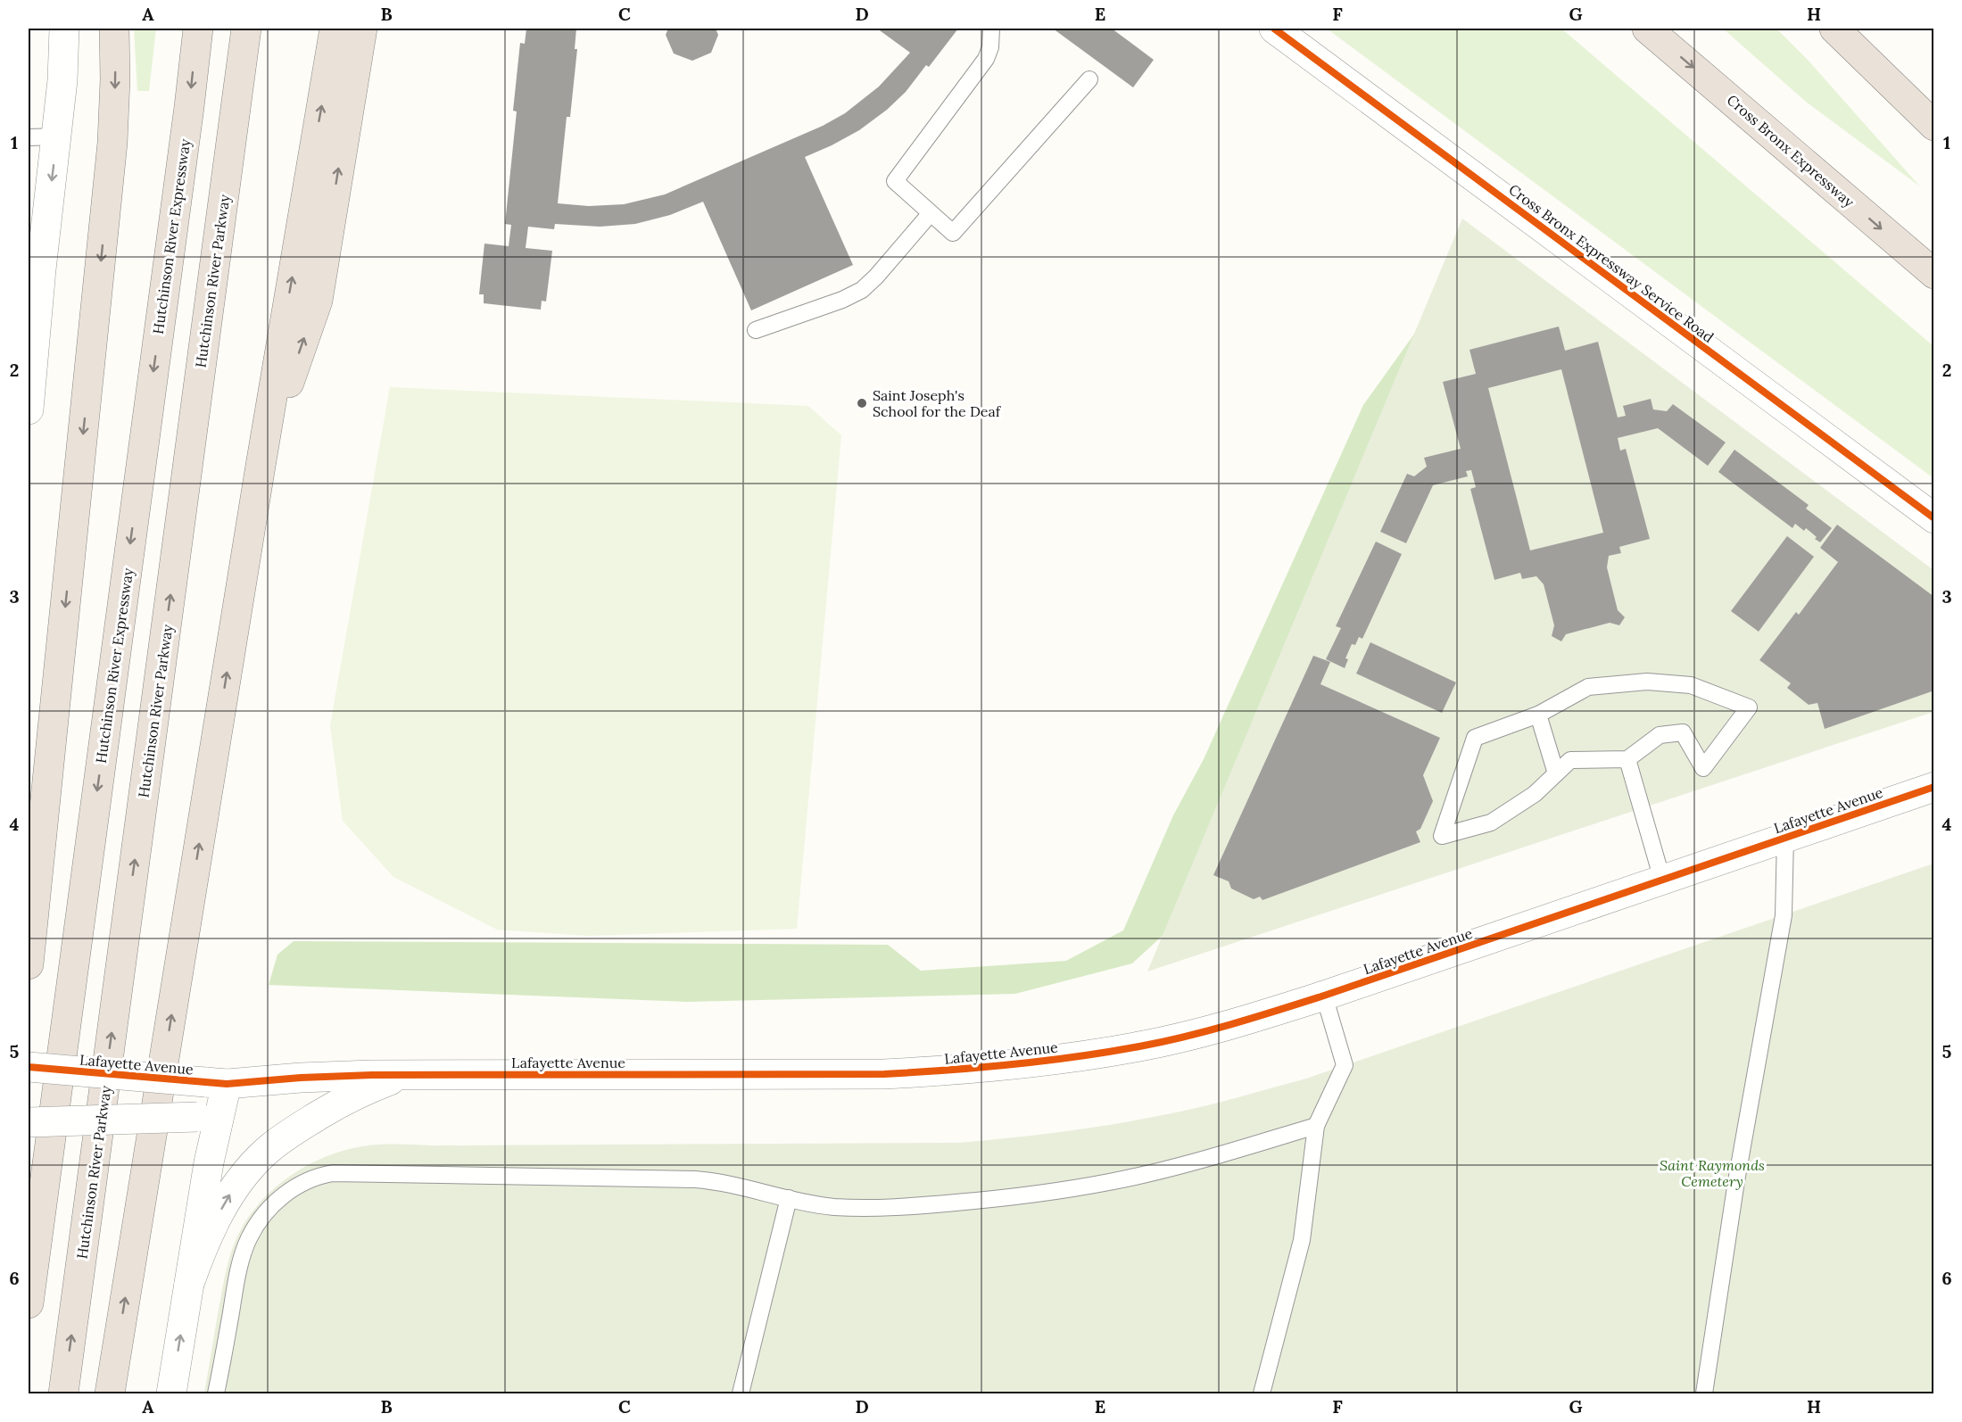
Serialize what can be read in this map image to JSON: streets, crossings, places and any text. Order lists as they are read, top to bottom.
{
  "streets": {
    "highway": ["Cross Bronx Expressway", "Hutchinson River Expressway", "Hutchinson River Parkway"],
    "street": ["Cross Bronx Expressway Service Road", "Lafayette Avenue"]
  },
  "parks": ["Saint Raymonds Cemetery"],
  "places": ["Saint Joseph's School for the Deaf"],
  "grid": {
    "columns": [
      "A",
      "B",
      "C",
      "D",
      "E",
      "F",
      "G",
      "H"
    ],
    "rows": [
      "1",
      "2",
      "3",
      "4",
      "5",
      "6"
    ]
  }
}
